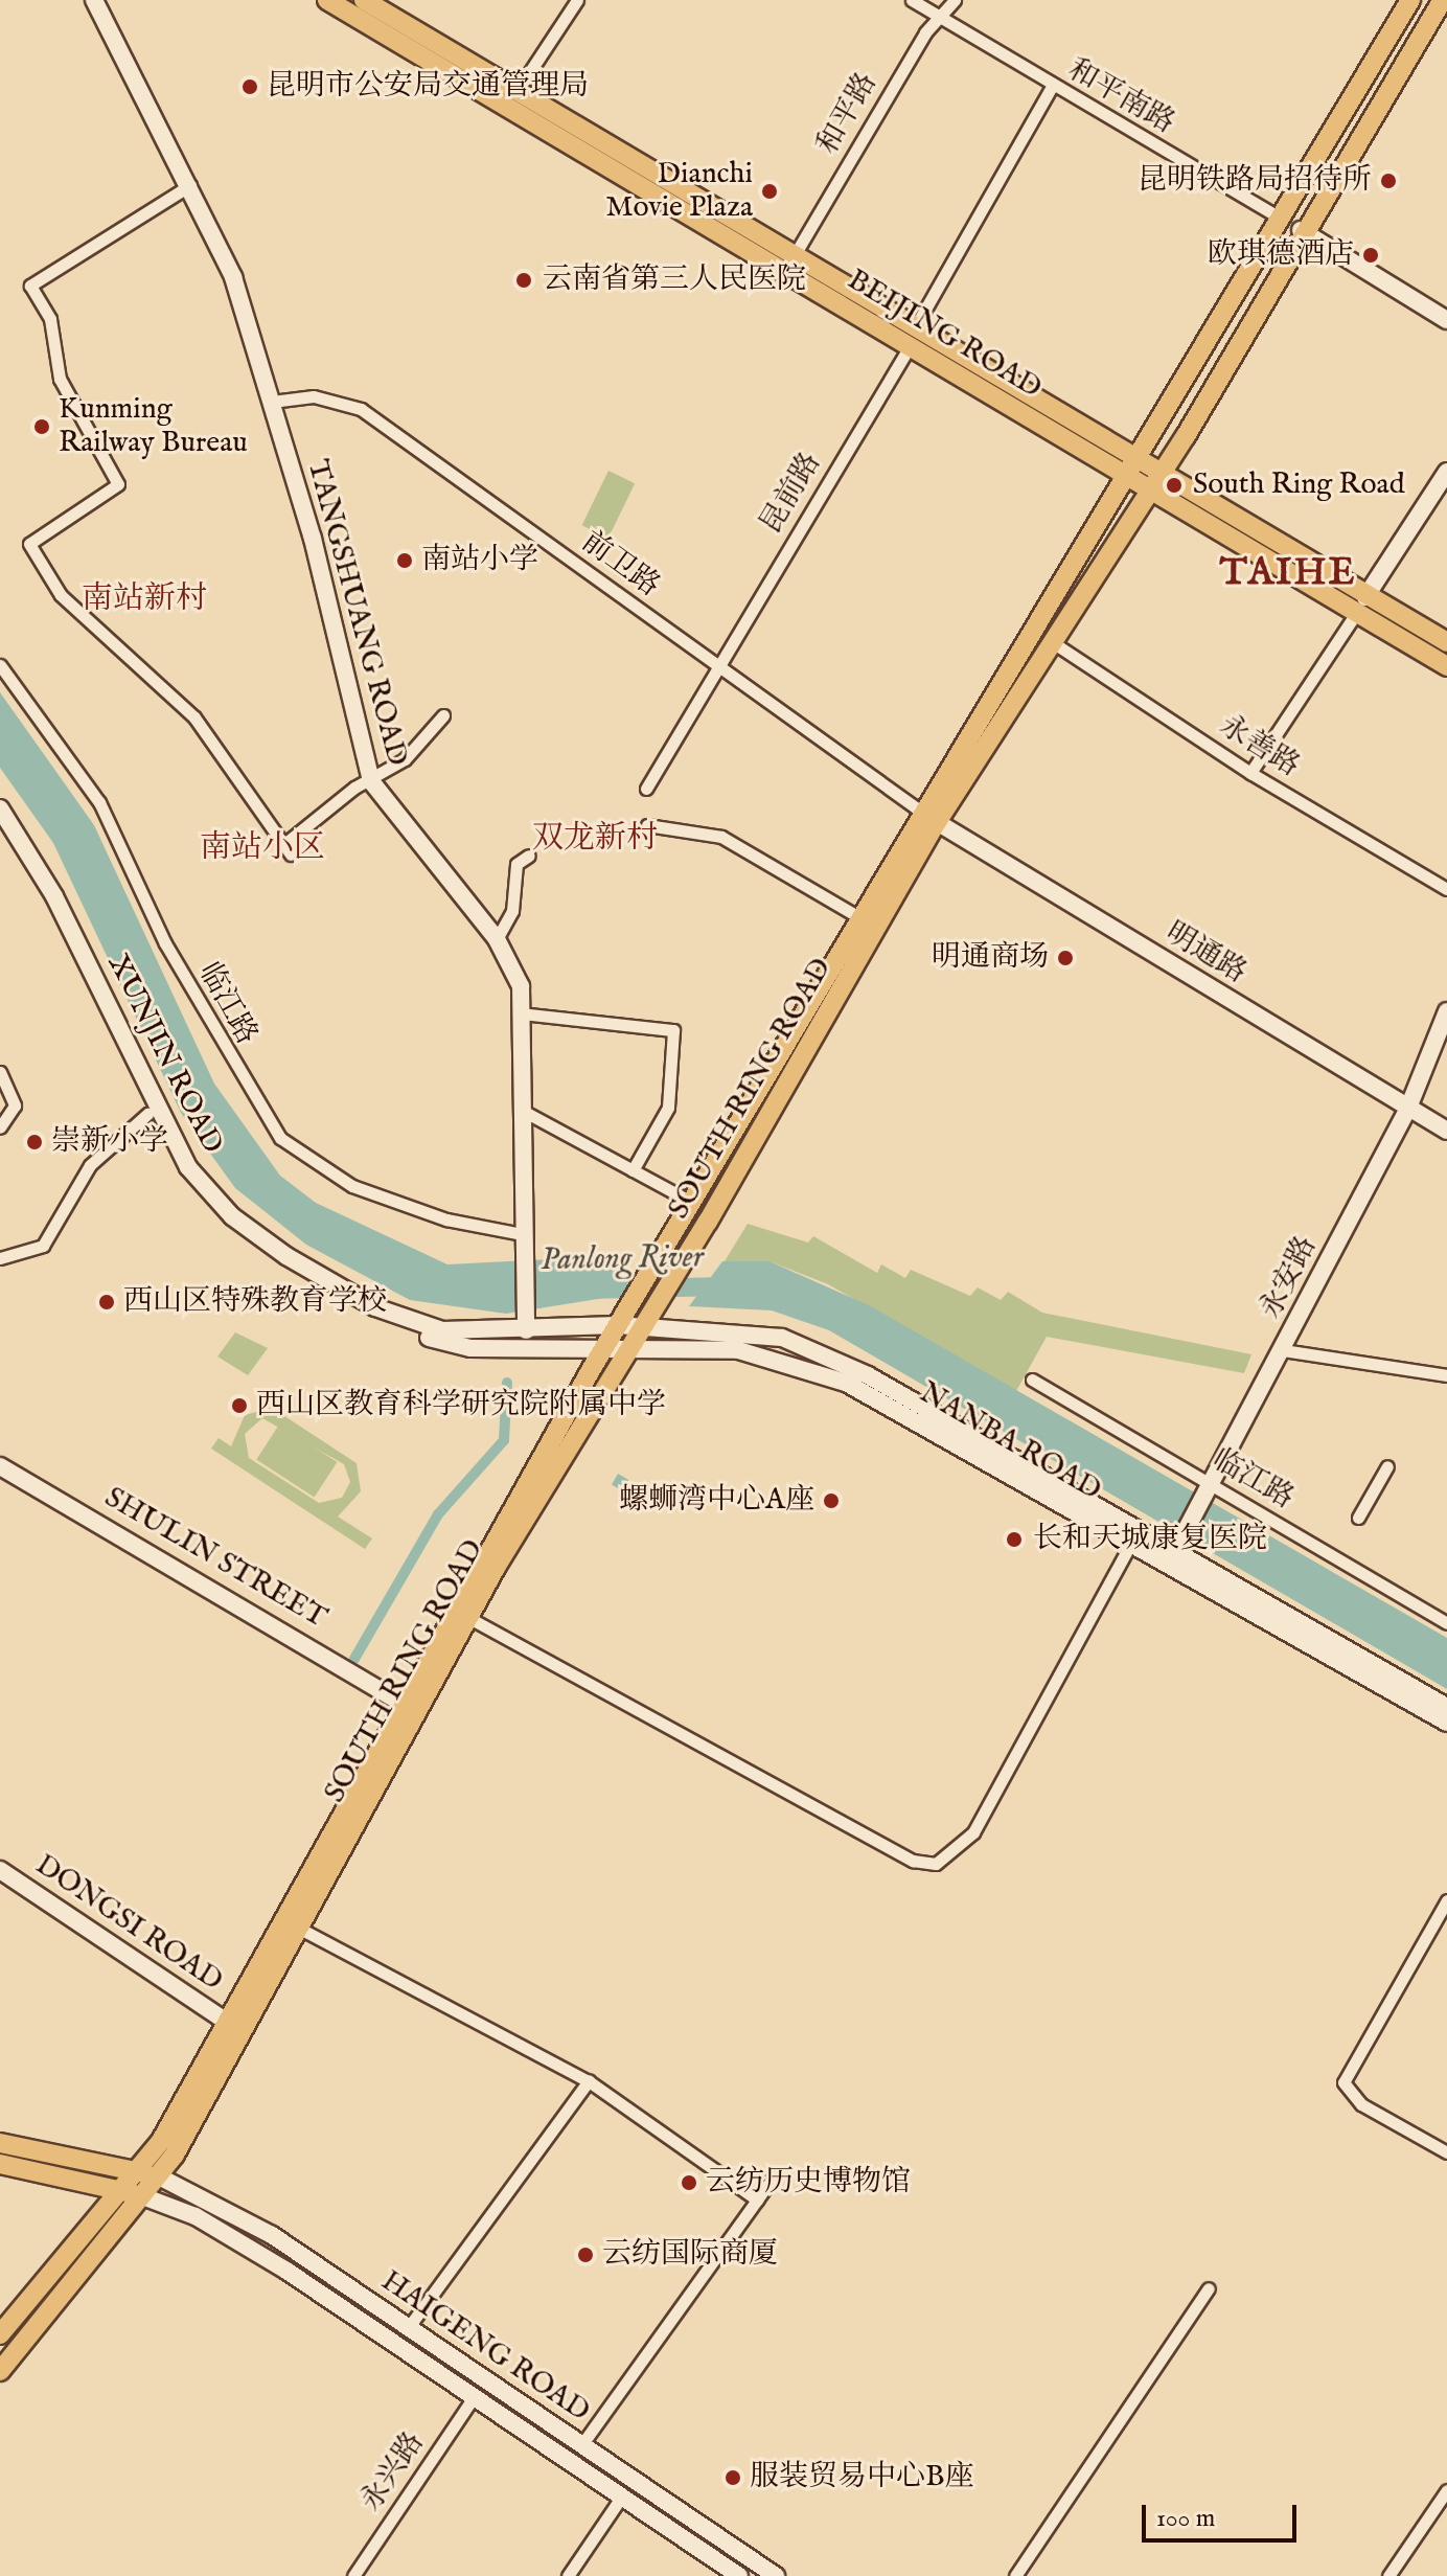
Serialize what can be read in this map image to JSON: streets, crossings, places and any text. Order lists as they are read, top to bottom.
{
  "streets": {
    "main road": [
      "BEIJING ROAD",
      "TANGSHUANG ROAD",
      "明通路",
      "XUNJIN ROAD",
      "SOUTH RING ROAD",
      "永安路",
      "NANBA ROAD",
      "SHULIN STREET",
      "DONGSI ROAD",
      "HAIGENG ROAD"
    ],
    "street": [
      "和平南路",
      "和平路",
      "昆前路",
      "前卫路",
      "永善路",
      "临江路",
      "永兴路"
    ]
  },
  "crossings": [
    ["和平南路", "和平路"],
    ["和平南路", "昆前路"],
    ["和平南路", "SOUTH RING ROAD"],
    ["和平路", "BEIJING ROAD"],
    ["BEIJING ROAD", "昆前路"],
    ["BEIJING ROAD", "SOUTH RING ROAD"],
    ["昆前路", "前卫路"],
    ["前卫路", "TANGSHUANG ROAD"],
    ["前卫路", "明通路"],
    ["前卫路", "SOUTH RING ROAD"],
    ["TANGSHUANG ROAD", "临江路"],
    ["TANGSHUANG ROAD", "XUNJIN ROAD"],
    ["永善路", "SOUTH RING ROAD"],
    ["明通路", "SOUTH RING ROAD"],
    ["明通路", "永安路"],
    ["临江路", "永安路"],
    ["XUNJIN ROAD", "SOUTH RING ROAD"],
    ["XUNJIN ROAD", "NANBA ROAD"],
    ["SOUTH RING ROAD", "NANBA ROAD"],
    ["SOUTH RING ROAD", "SHULIN STREET"],
    ["SOUTH RING ROAD", "DONGSI ROAD"],
    ["SOUTH RING ROAD", "HAIGENG ROAD"],
    ["永安路", "NANBA ROAD"],
    ["HAIGENG ROAD", "永兴路"]
  ],
  "districts": [
    "TAIHE",
    "南站新村",
    "双龙新村",
    "南站小区"
  ],
  "water": ["Panlong River"],
  "places": [
    "昆明市公安局交通管理局",
    "昆明铁路局招待所",
    "Dianchi Movie Plaza",
    "欧琪德酒店",
    "云南省第三人民医院",
    "Kunming Railway Bureau",
    "South Ring Road",
    "南站小学",
    "明通商场",
    "崇新小学",
    "西山区特殊教育学校",
    "西山区教育科学研究院附属中学",
    "螺蛳湾中心A座",
    "长和天城康复医院",
    "云纺历史博物馆",
    "云纺国际商厦",
    "服装贸易中心B座"
  ],
  "scale_bar": "100 m"
}
